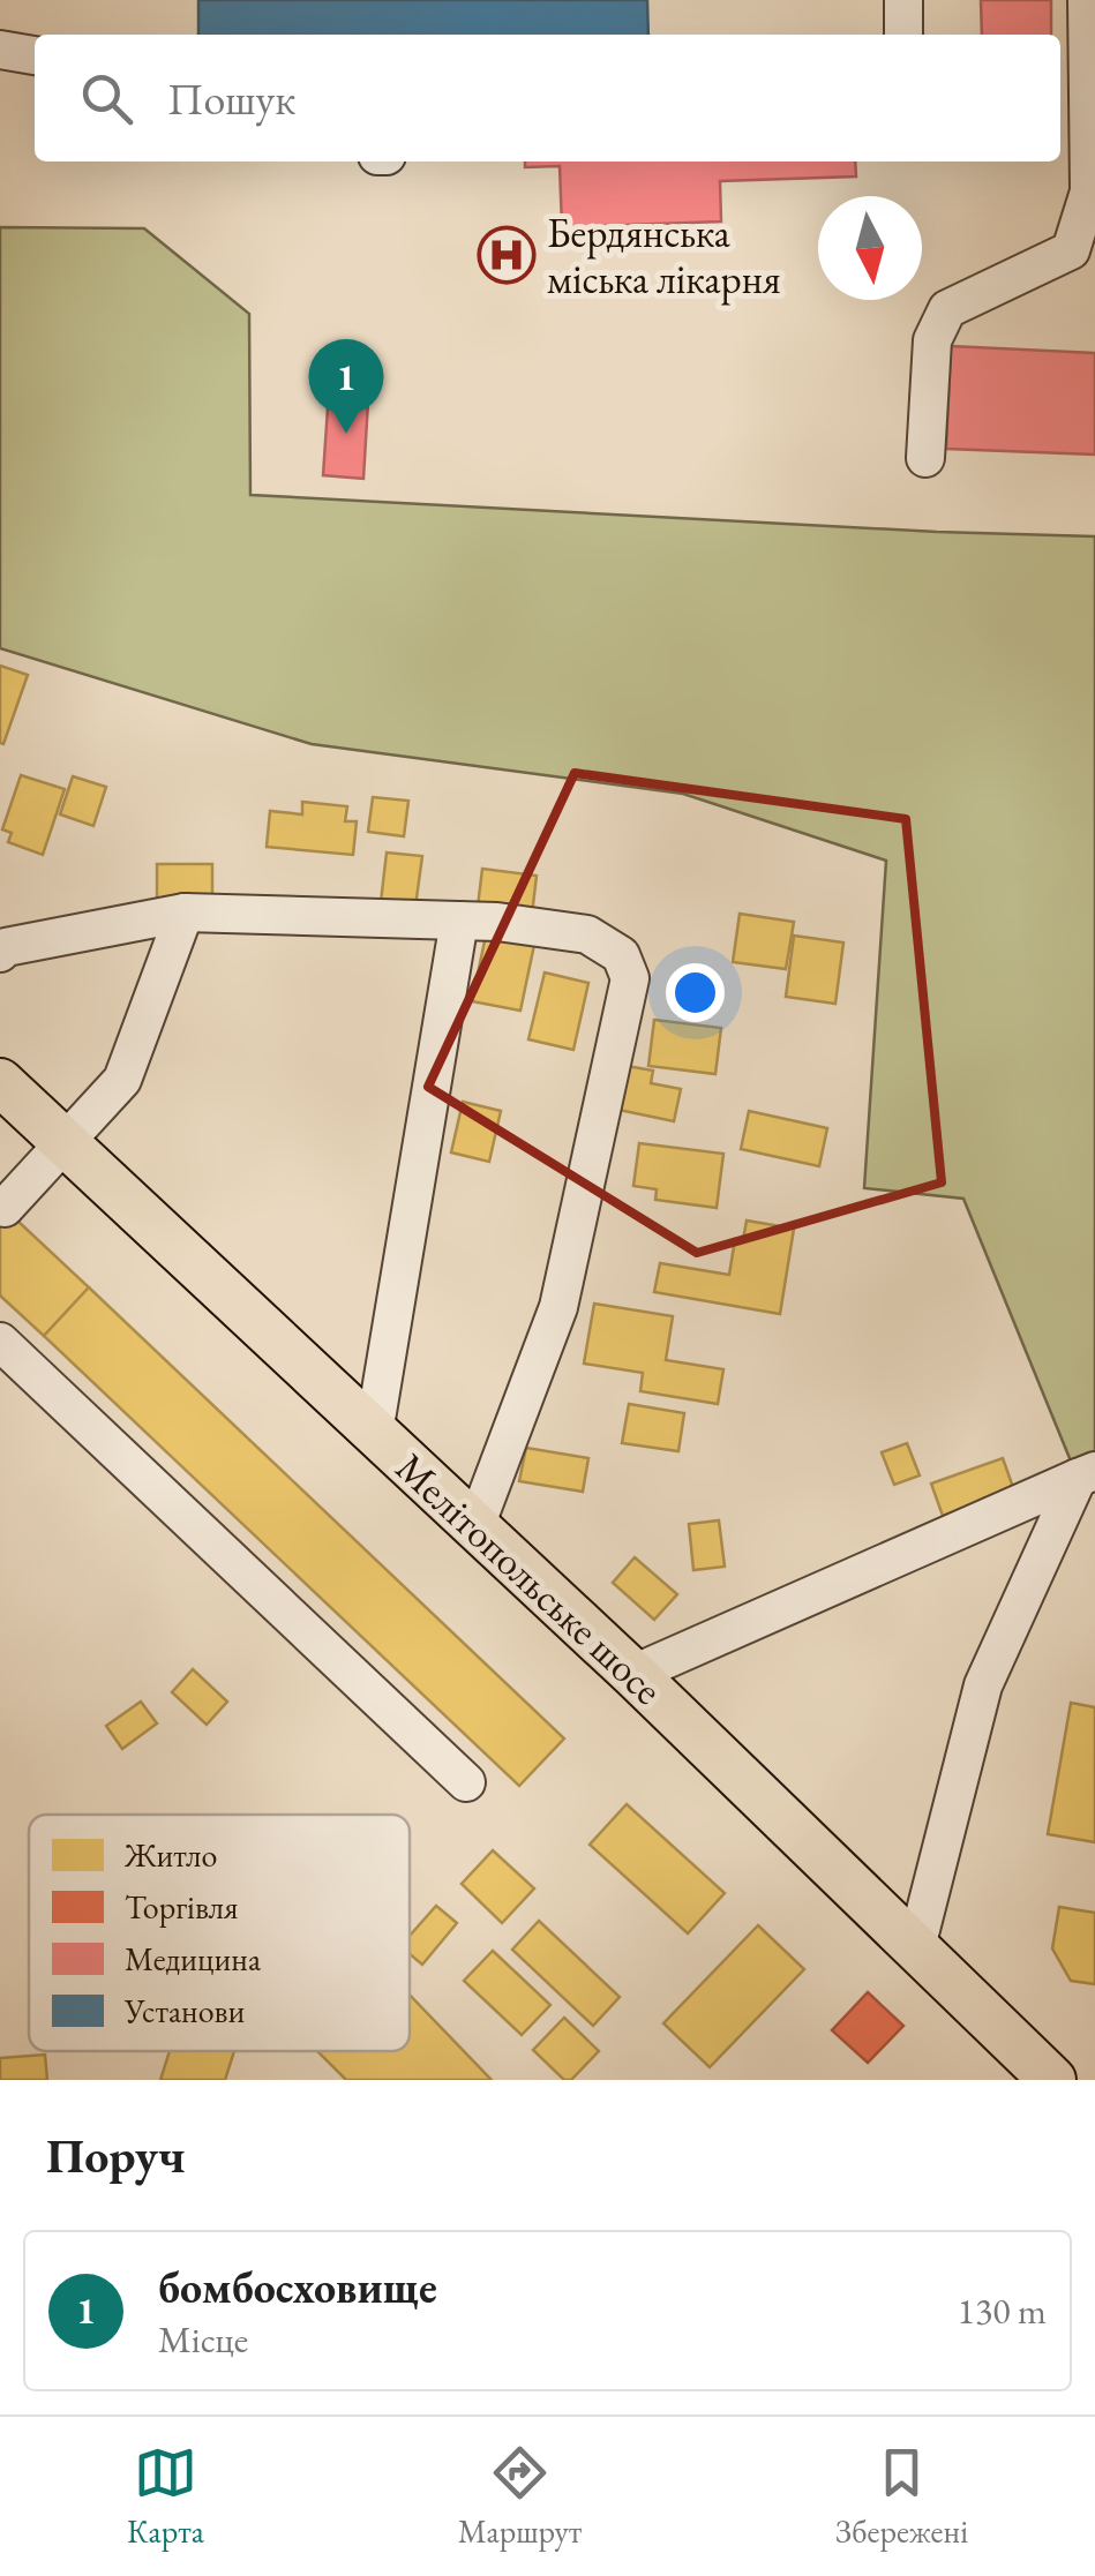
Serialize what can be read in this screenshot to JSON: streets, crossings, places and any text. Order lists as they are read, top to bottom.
{
  "streets": {
    "main road": ["Мелітопольське шосе"]
  },
  "places": {
    "hospital": ["Бердянська міська лікарня"]
  },
  "legend": [
    "Житло",
    "Торгівля",
    "Медицина",
    "Установи"
  ],
  "north": "bottom",
  "page": {
    "search": "Пошук",
    "pins": "1",
    "heading": "Поруч",
    "list": [
      {
        "mark": "1",
        "name": "бомбосховище",
        "note": "Місце",
        "value": "130 m"
      }
    ],
    "nav": ["Карта", "Маршрут", "Збережені"]
  }
}
